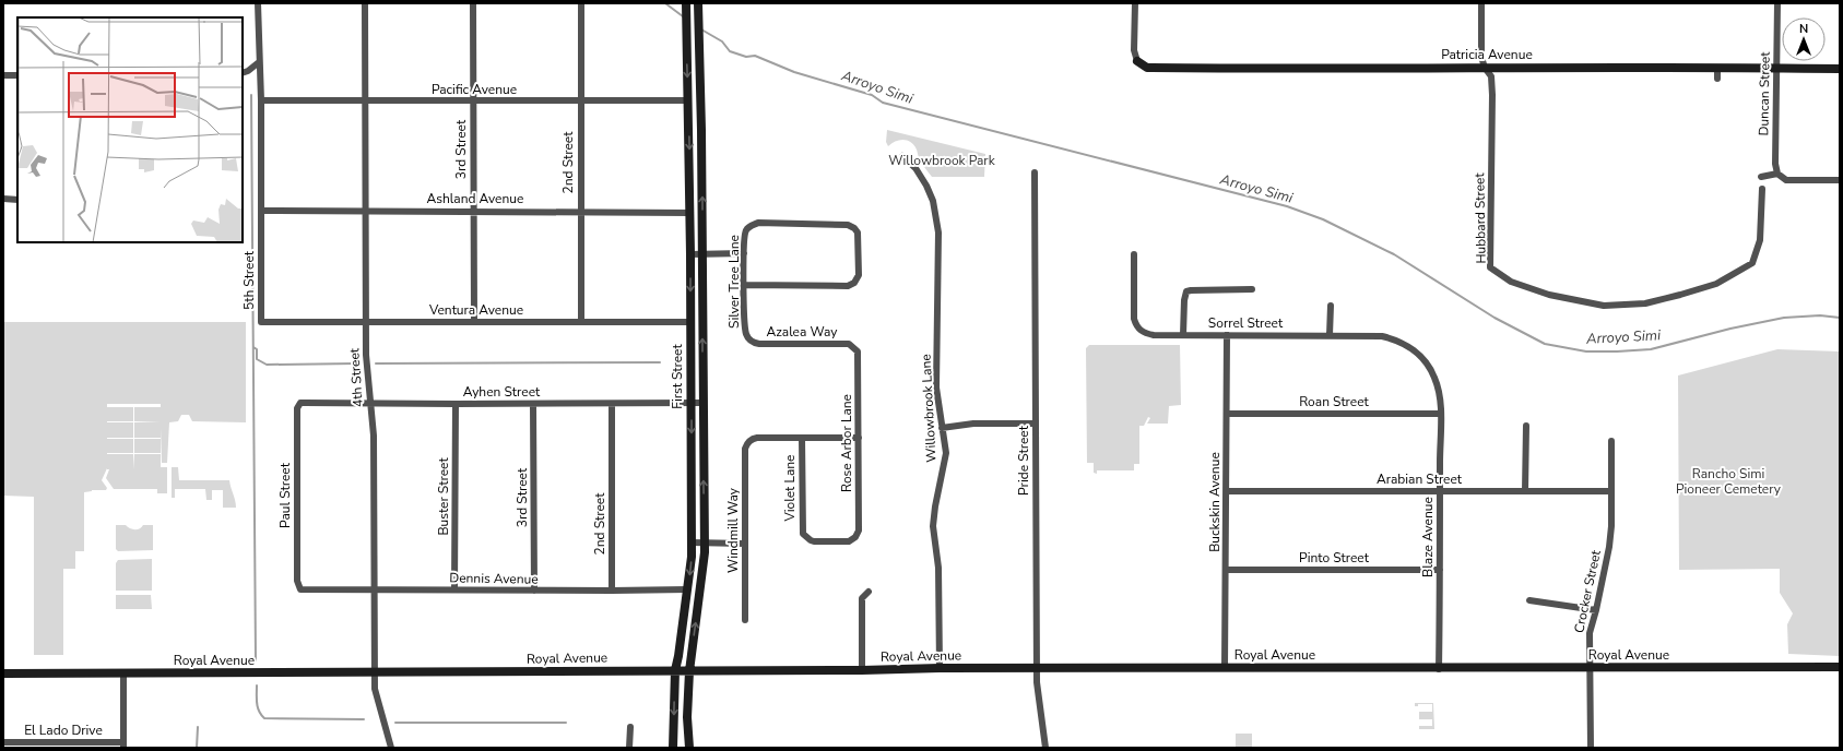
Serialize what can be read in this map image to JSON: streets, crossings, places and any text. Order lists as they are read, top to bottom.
{
  "streets": {
    "main road": ["Patricia Avenue", "First Street", "Royal Avenue"],
    "street": [
      "Pacific Avenue",
      "Duncan Street",
      "3rd Street",
      "2nd Street",
      "Ashland Avenue",
      "Hubbard Street",
      "5th Street",
      "Silver Tree Lane",
      "Ventura Avenue",
      "Sorrel Street",
      "Azalea Way",
      "4th Street",
      "Ayhen Street",
      "Roan Street",
      "Willowbrook Lane",
      "Rose Arbor Lane",
      "Pride Street",
      "Arabian Street",
      "Violet Lane",
      "Paul Street",
      "Buster Street",
      "Buckskin Avenue",
      "Windmill Way",
      "Blaze Avenue",
      "Pinto Street",
      "Dennis Avenue",
      "Crocker Street",
      "El Lado Drive"
    ]
  },
  "crossings": [
    ["Patricia Avenue", "Duncan Street"],
    ["Patricia Avenue", "Hubbard Street"],
    ["Pacific Avenue", "3rd Street"],
    ["Pacific Avenue", "2nd Street"],
    ["Pacific Avenue", "5th Street"],
    ["Pacific Avenue", "First Street"],
    ["Pacific Avenue", "4th Street"],
    ["3rd Street", "Ashland Avenue"],
    ["3rd Street", "Ventura Avenue"],
    ["3rd Street", "Ayhen Street"],
    ["3rd Street", "Dennis Avenue"],
    ["2nd Street", "Ashland Avenue"],
    ["2nd Street", "Ventura Avenue"],
    ["2nd Street", "Ayhen Street"],
    ["2nd Street", "Dennis Avenue"],
    ["Ashland Avenue", "5th Street"],
    ["Ashland Avenue", "First Street"],
    ["Ashland Avenue", "4th Street"],
    ["5th Street", "Ventura Avenue"],
    ["Silver Tree Lane", "Azalea Way"],
    ["Ventura Avenue", "First Street"],
    ["Ventura Avenue", "4th Street"],
    ["Sorrel Street", "Buckskin Avenue"],
    ["Sorrel Street", "Blaze Avenue"],
    ["Azalea Way", "Rose Arbor Lane"],
    ["First Street", "Ayhen Street"],
    ["First Street", "Dennis Avenue"],
    ["First Street", "Royal Avenue"],
    ["4th Street", "Ayhen Street"],
    ["4th Street", "Dennis Avenue"],
    ["4th Street", "Royal Avenue"],
    ["Ayhen Street", "Paul Street"],
    ["Ayhen Street", "Buster Street"],
    ["Roan Street", "Buckskin Avenue"],
    ["Roan Street", "Blaze Avenue"],
    ["Willowbrook Lane", "Royal Avenue"],
    ["Rose Arbor Lane", "Violet Lane"],
    ["Pride Street", "Royal Avenue"],
    ["Arabian Street", "Buckskin Avenue"],
    ["Arabian Street", "Blaze Avenue"],
    ["Arabian Street", "Crocker Street"],
    ["Violet Lane", "Windmill Way"],
    ["Paul Street", "Dennis Avenue"],
    ["Buster Street", "Dennis Avenue"],
    ["Buckskin Avenue", "Pinto Street"],
    ["Buckskin Avenue", "Royal Avenue"],
    ["Blaze Avenue", "Pinto Street"],
    ["Blaze Avenue", "Royal Avenue"],
    ["Crocker Street", "Royal Avenue"]
  ],
  "water": ["Arroyo Simi"],
  "parks": ["Willowbrook Park", "Rancho Simi Pioneer Cemetery"],
  "north": "top"
}
